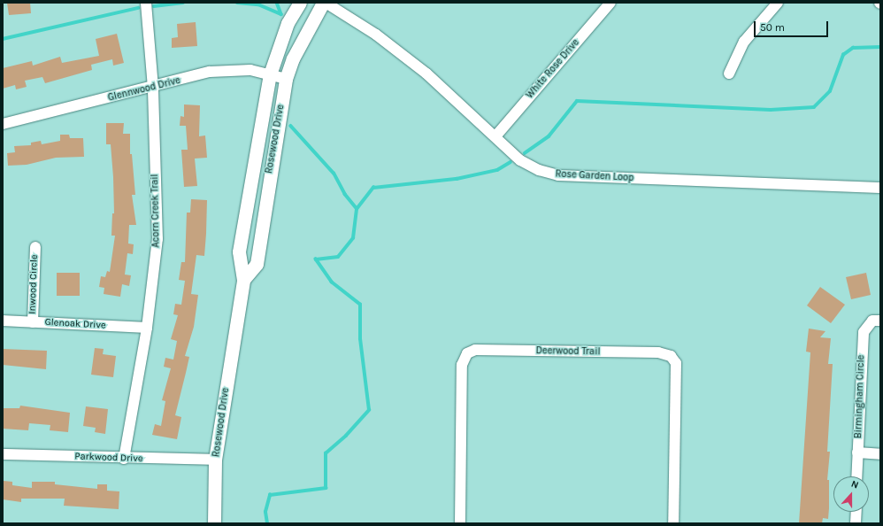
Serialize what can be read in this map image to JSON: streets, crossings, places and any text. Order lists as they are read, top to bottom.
{
  "streets": {
    "main road": ["Rosewood Drive"],
    "street": [
      "White Rose Drive",
      "Glennwood Drive",
      "Rose Garden Loop",
      "Acorn Creek Trail",
      "Inwood Circle",
      "Glenoak Drive",
      "Deerwood Trail",
      "Birmingham Circle",
      "Parkwood Drive"
    ]
  },
  "crossings": [
    ["White Rose Drive", "Rose Garden Loop"],
    ["Glennwood Drive", "Rosewood Drive"],
    ["Glennwood Drive", "Acorn Creek Trail"],
    ["Rosewood Drive", "Rose Garden Loop"],
    ["Rosewood Drive", "Parkwood Drive"],
    ["Acorn Creek Trail", "Glenoak Drive"],
    ["Acorn Creek Trail", "Parkwood Drive"],
    ["Inwood Circle", "Glenoak Drive"]
  ],
  "scale_bar": "50 m",
  "north": "top"
}
